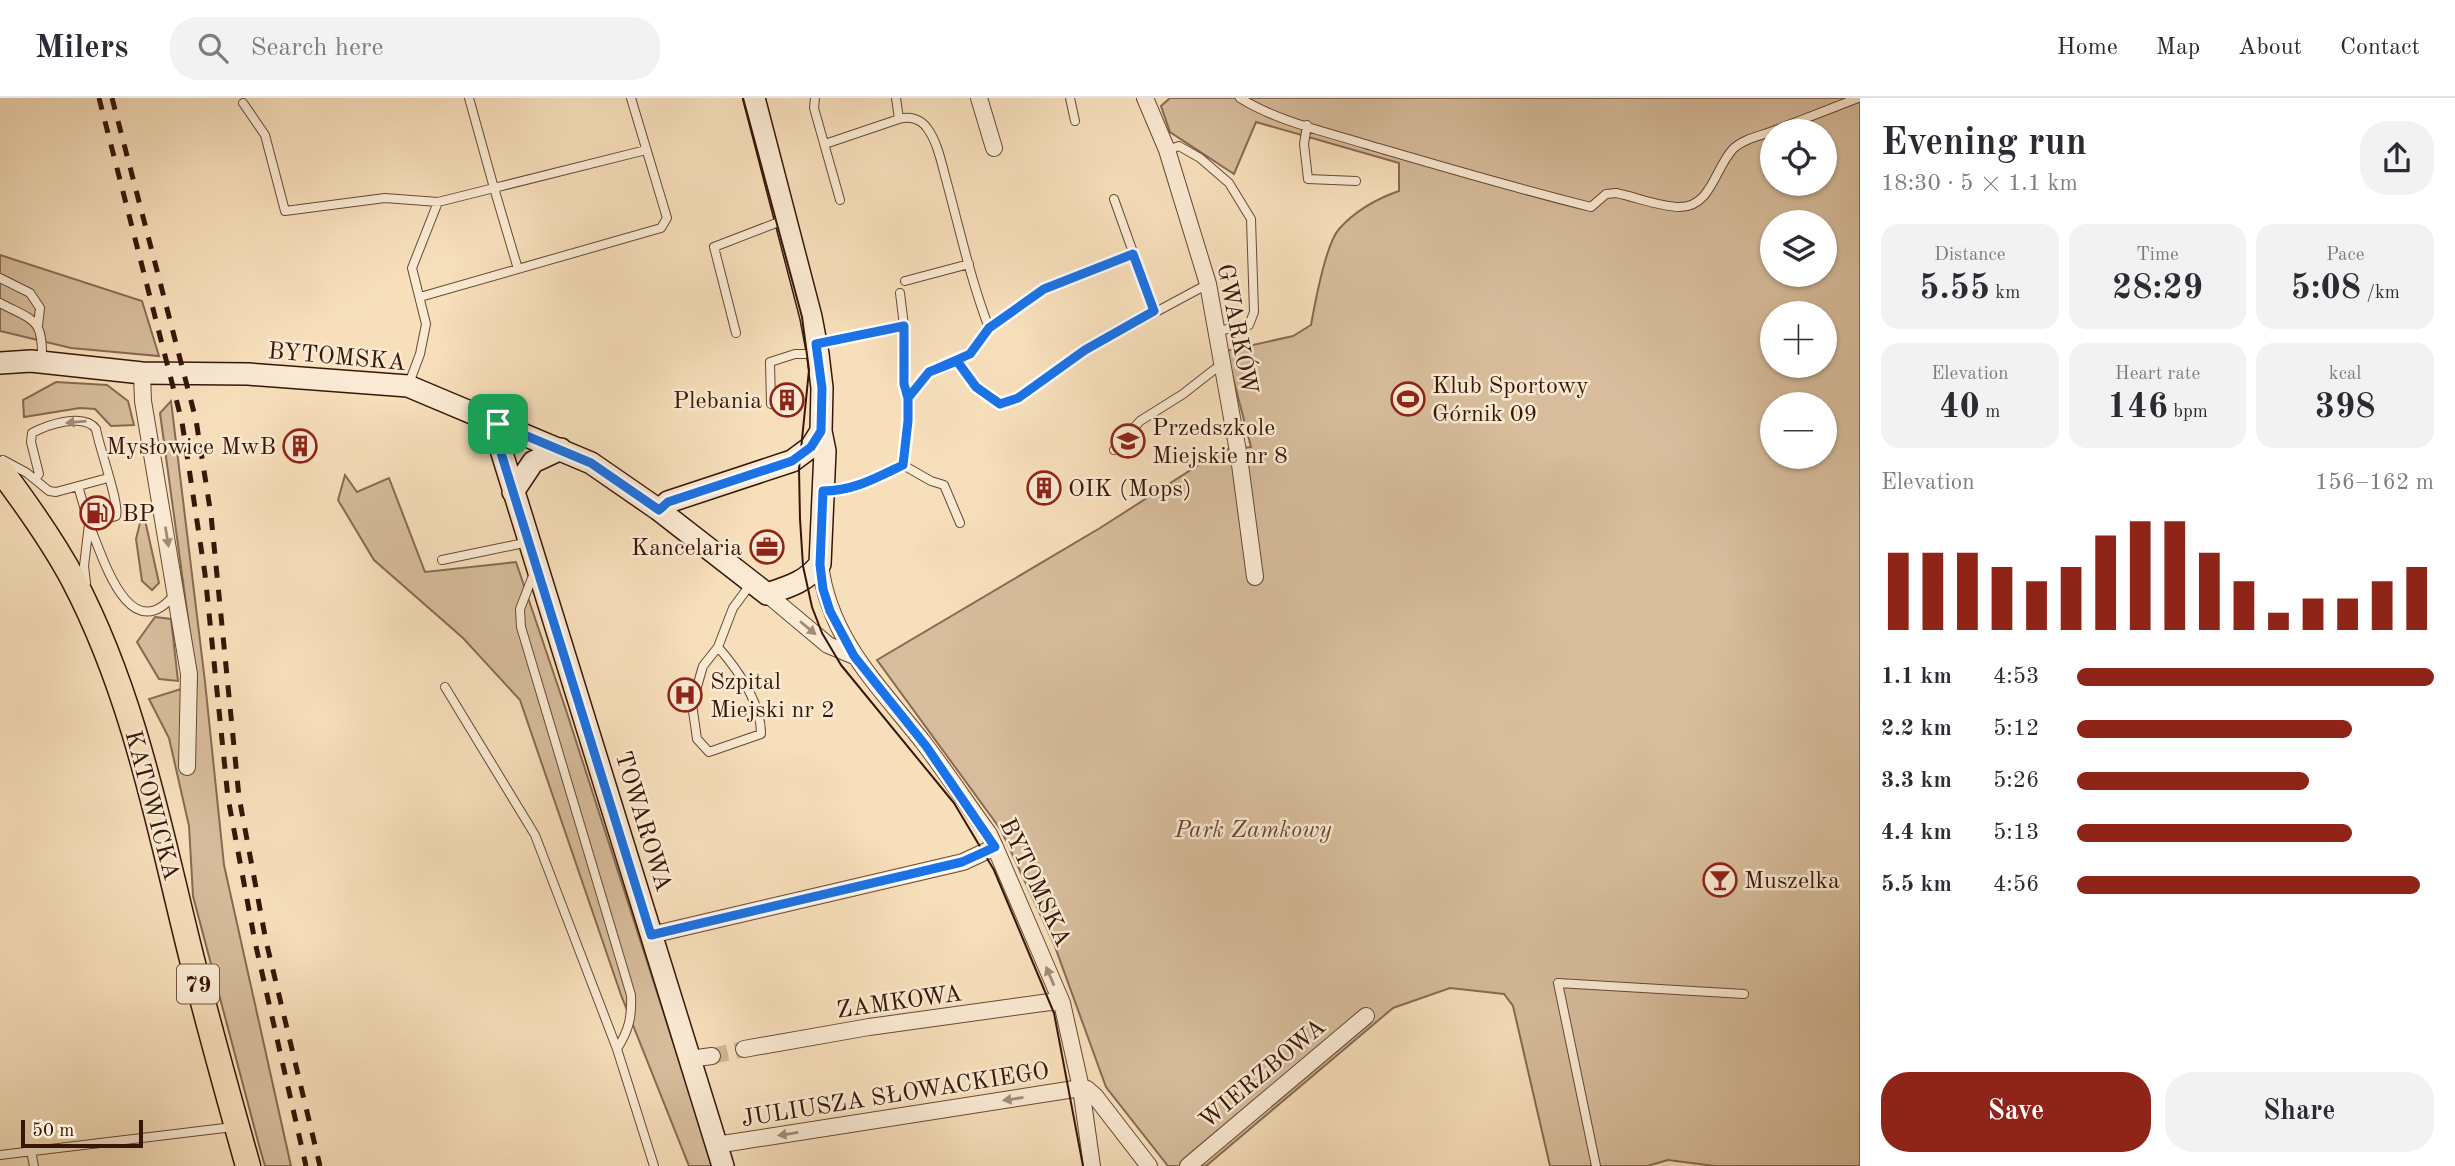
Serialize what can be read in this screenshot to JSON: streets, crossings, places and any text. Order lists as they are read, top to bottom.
{
  "streets": {
    "main road": ["KATOWICKA", "79"],
    "street": [
      "GWARKÓW",
      "BYTOMSKA",
      "TOWAROWA",
      "ZAMKOWA",
      "WIERZBOWA",
      "JULIUSZA SŁOWACKIEGO"
    ]
  },
  "crossings": [
    ["BYTOMSKA", "TOWAROWA"],
    ["BYTOMSKA", "ZAMKOWA"],
    ["BYTOMSKA", "JULIUSZA SŁOWACKIEGO"],
    ["TOWAROWA", "JULIUSZA SŁOWACKIEGO"]
  ],
  "one_way": ["JULIUSZA SŁOWACKIEGO"],
  "parks": ["Park Zamkowy"],
  "places": {
    "sports": ["Klub Sportowy Górnik 09"],
    "building": ["Plebania", "Mysłowice MwB", "OIK (Mops)"],
    "school or university": ["Przedszkole Miejskie nr 8"],
    "fuel station": ["BP"],
    "office": ["Kancelaria"],
    "hospital": ["Szpital Miejski nr 2"],
    "bar": ["Muszelka"]
  },
  "scale_bar": "50 m",
  "page": {
    "header": "Milers",
    "search": "Search here",
    "nav": [
      "Home",
      "Map",
      "About",
      "Contact"
    ],
    "heading": ["Evening run", "18:30 · 5 × 1.1 km"],
    "map_buttons": ["+", "−"],
    "stats": [
      ["Distance", "5.55 km"],
      ["Time", "28:29"],
      ["Pace", "5:08 /km"],
      ["Elevation", "40 m"],
      ["Heart rate", "146 bpm"],
      ["kcal", "398"]
    ],
    "chart": ["Elevation", "156–162 m"],
    "list": [
      {
        "name": "1.1 km",
        "note": "4:53"
      },
      {
        "name": "2.2 km",
        "note": "5:12"
      },
      {
        "name": "3.3 km",
        "note": "5:26"
      },
      {
        "name": "4.4 km",
        "note": "5:13"
      },
      {
        "name": "5.5 km",
        "note": "4:56"
      }
    ],
    "buttons": ["Save", "Share"],
    "scale": "50 m"
  }
}
